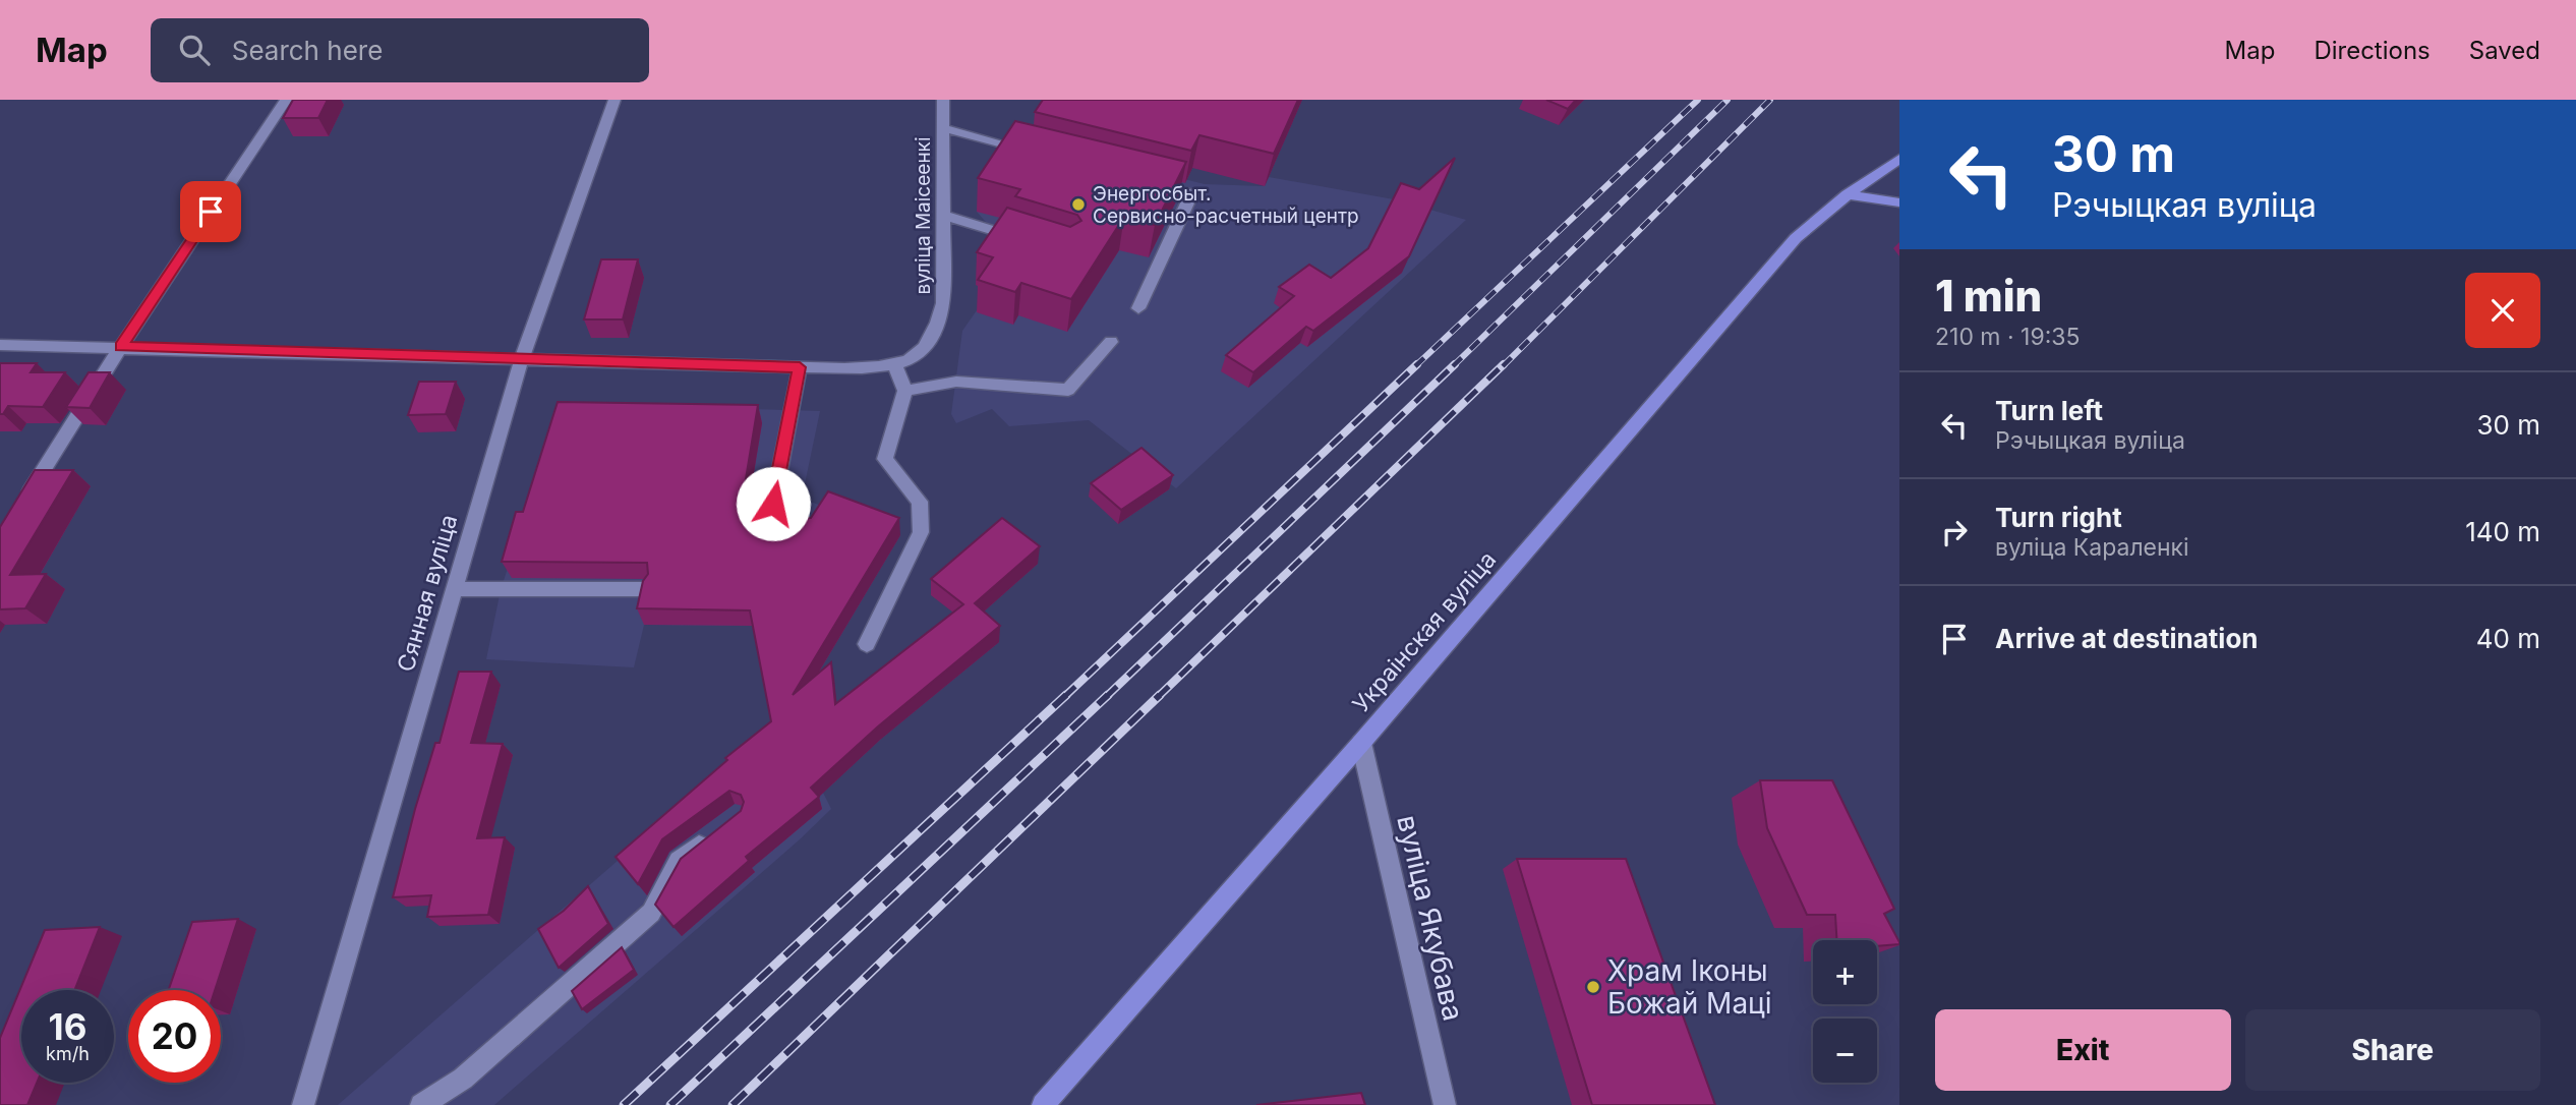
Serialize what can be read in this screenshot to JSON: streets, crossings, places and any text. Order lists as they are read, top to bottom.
{
  "streets": {
    "main road": ["Украінская вуліца"],
    "street": ["вуліца Маісеенкі", "Сянная вуліца", "вуліца Якубава"]
  },
  "crossings": [
    ["Украінская вуліца", "вуліца Якубава"]
  ],
  "places": ["Энергосбыт. Сервисно-расчетный центр", "Храм Іконы Божай Маці"],
  "page": {
    "header": "Map",
    "search": "Search here",
    "nav": ["Map", "Directions", "Saved"],
    "turn": ["30 m", "Рэчыцкая вуліца"],
    "heading": ["1 min", "210 m · 19:35"],
    "list": [
      {
        "name": "Turn left",
        "note": "Рэчыцкая вуліца",
        "value": "30 m"
      },
      {
        "name": "Turn right",
        "note": "вуліца Караленкі",
        "value": "140 m"
      },
      {
        "name": "Arrive at destination",
        "value": "40 m"
      }
    ],
    "map_buttons": ["+", "−"],
    "speed": "16 km/h",
    "limit": "20",
    "buttons": ["Exit", "Share"]
  }
}
